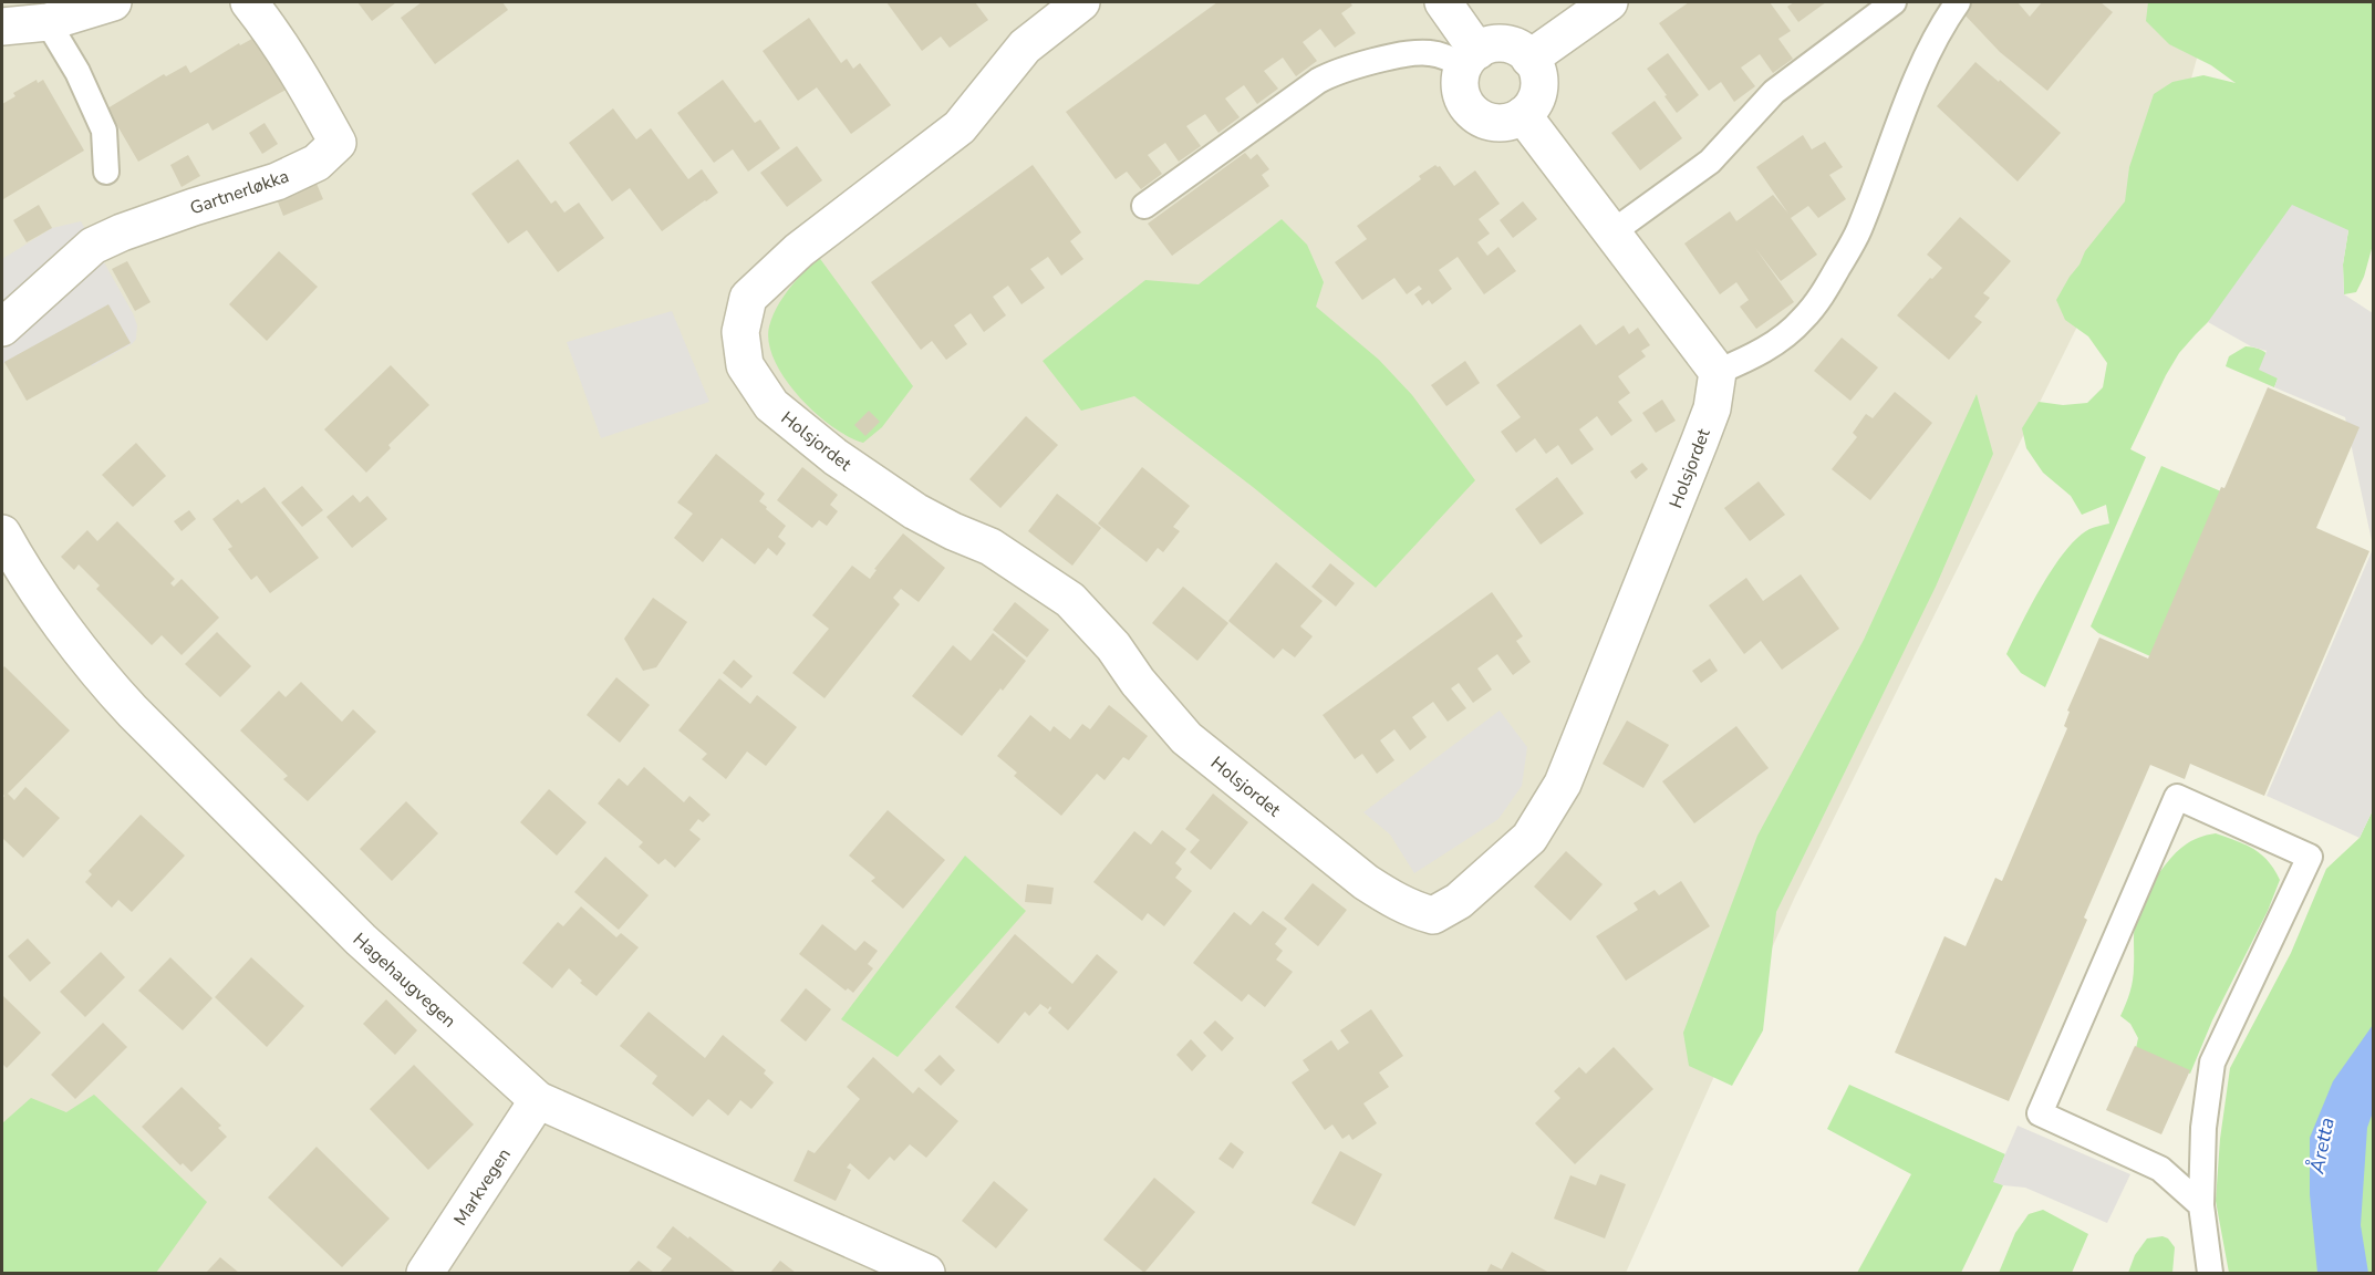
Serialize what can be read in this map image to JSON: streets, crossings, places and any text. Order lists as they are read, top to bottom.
{
  "streets": {
    "street": [
      "Gartnerløkka",
      "Holsjordet",
      "Hagehaugvegen",
      "Markvegen"
    ]
  },
  "crossings": [
    ["Hagehaugvegen", "Markvegen"]
  ],
  "water": ["Åretta"]
}
